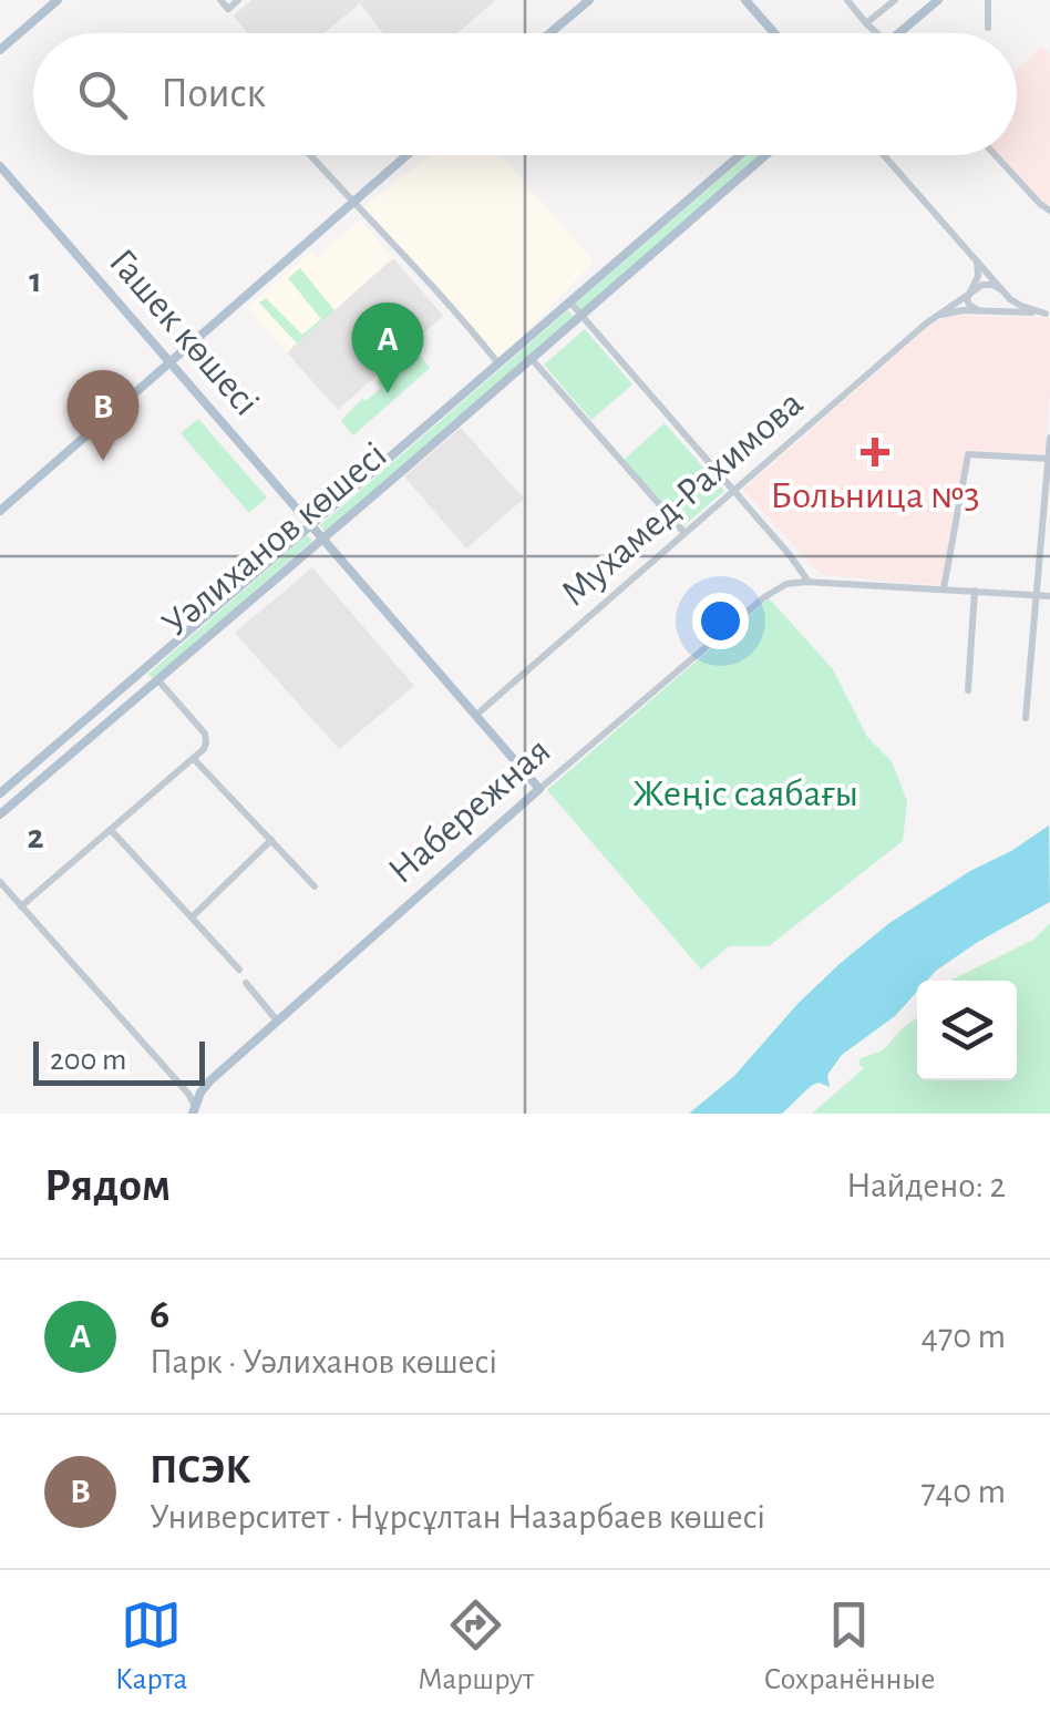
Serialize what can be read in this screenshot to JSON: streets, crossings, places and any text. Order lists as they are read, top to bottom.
{
  "streets": {
    "main road": ["Гашек көшесі", "Уәлиханов көшесі", "Набережная"],
    "street": ["Мухамед-Рахимова"]
  },
  "crossings": [
    ["Гашек көшесі", "Мухамед-Рахимова"],
    ["Гашек көшесі", "Уәлиханов көшесі"],
    ["Гашек көшесі", "Набережная"]
  ],
  "parks": ["Жеңіс саябағы"],
  "places": {
    "health": ["Больница №3"]
  },
  "scale_bar": "200 m",
  "page": {
    "search": "Поиск",
    "pins": ["A", "B"],
    "scale": "200 m",
    "heading": ["Рядом", "Найдено: 2"],
    "list": [
      {
        "mark": "A",
        "name": "6",
        "note": "Парк · Уәлиханов көшесі",
        "value": "470 m"
      },
      {
        "mark": "B",
        "name": "ПСЭК",
        "note": "Университет · Нұрсұлтан Назарбаев көшесі",
        "value": "740 m"
      }
    ],
    "nav": ["Карта", "Маршрут", "Сохранённые"]
  },
  "grid": {
    "rows": ["1", "2"]
  }
}
